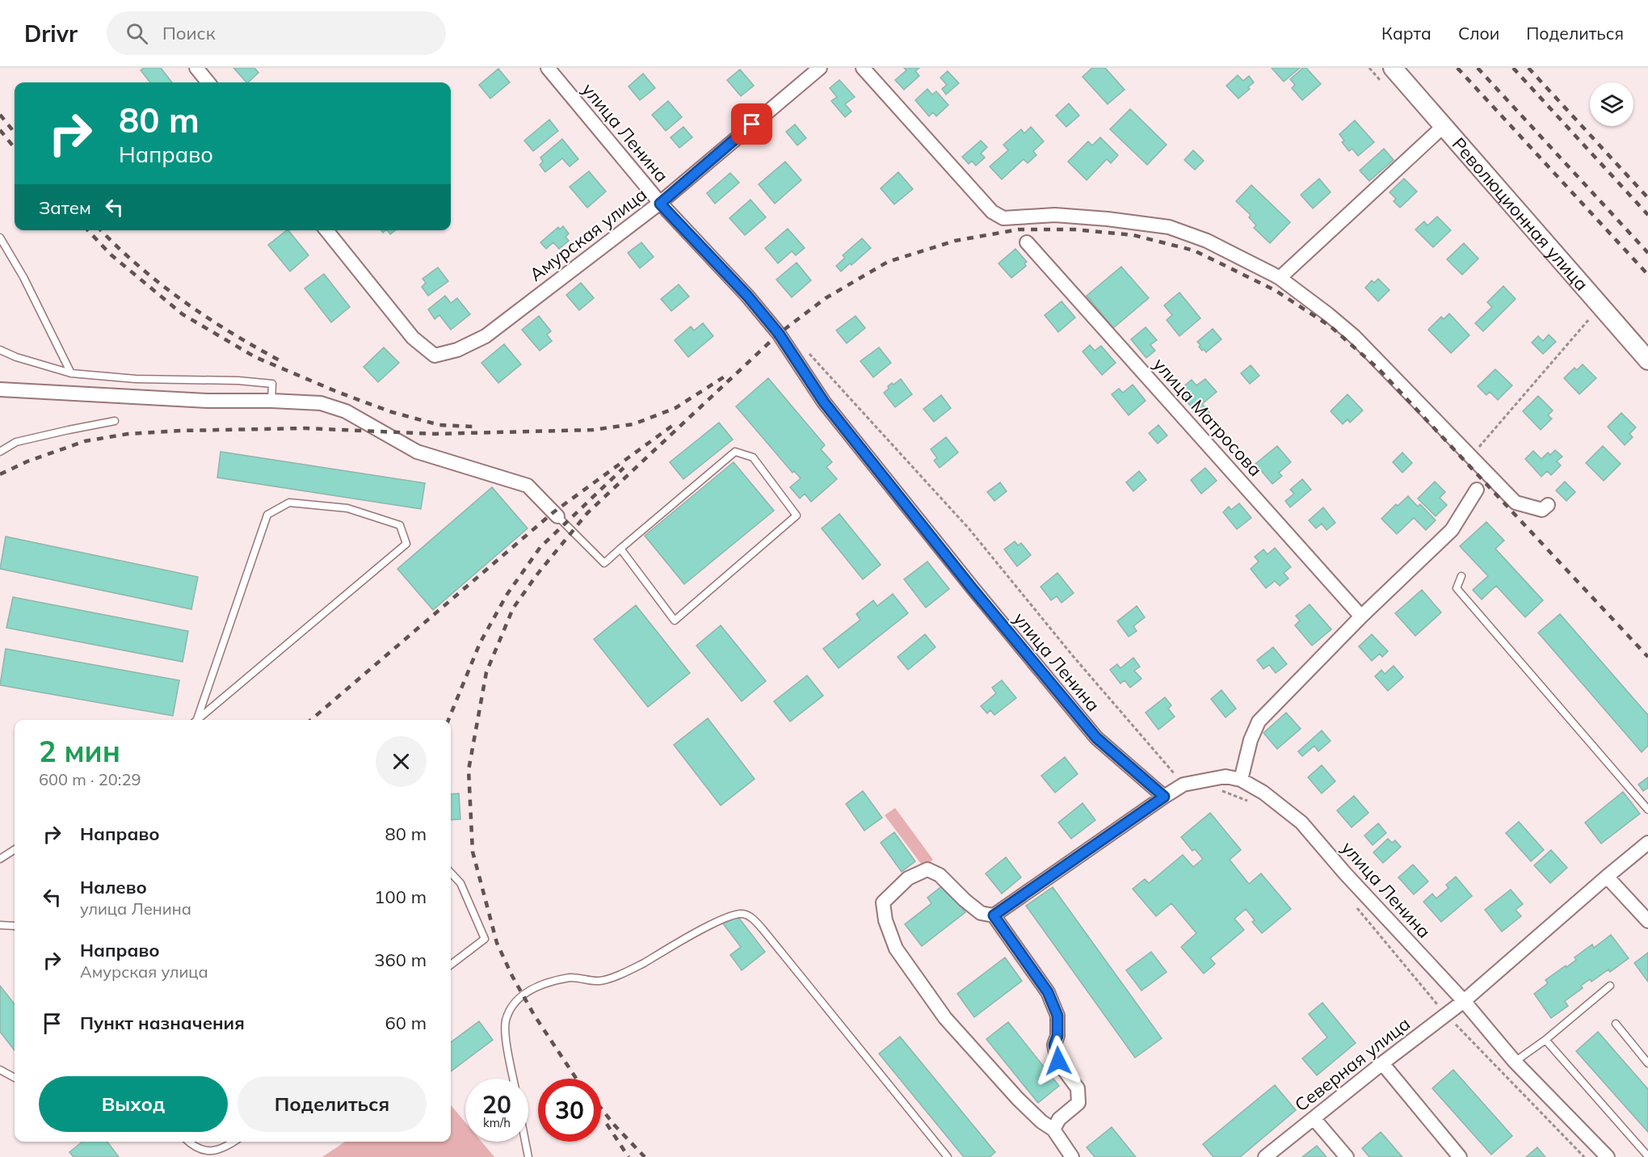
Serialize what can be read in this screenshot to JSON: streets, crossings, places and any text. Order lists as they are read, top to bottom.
{
  "streets": {
    "main road": ["Революционная улица"],
    "street": [
      "улица Ленина",
      "Амурская улица",
      "улица Матросова",
      "Северная улица"
    ]
  },
  "crossings": [
    ["улица Ленина", "Амурская улица"],
    ["улица Ленина", "Северная улица"]
  ],
  "page": {
    "header": "Drivr",
    "search": "Поиск",
    "nav": ["Карта", "Слои", "Поделиться"],
    "turn": ["80 m", "Направо"],
    "then": "Затем",
    "heading": ["2 мин", "600 m · 20:29"],
    "list": [
      {
        "name": "Направо",
        "value": "80 m"
      },
      {
        "name": "Налево",
        "note": "улица Ленина",
        "value": "100 m"
      },
      {
        "name": "Направо",
        "note": "Амурская улица",
        "value": "360 m"
      },
      {
        "name": "Пункт назначения",
        "value": "60 m"
      }
    ],
    "buttons": ["Выход", "Поделиться"],
    "speed": "20 km/h",
    "limit": "30"
  }
}
